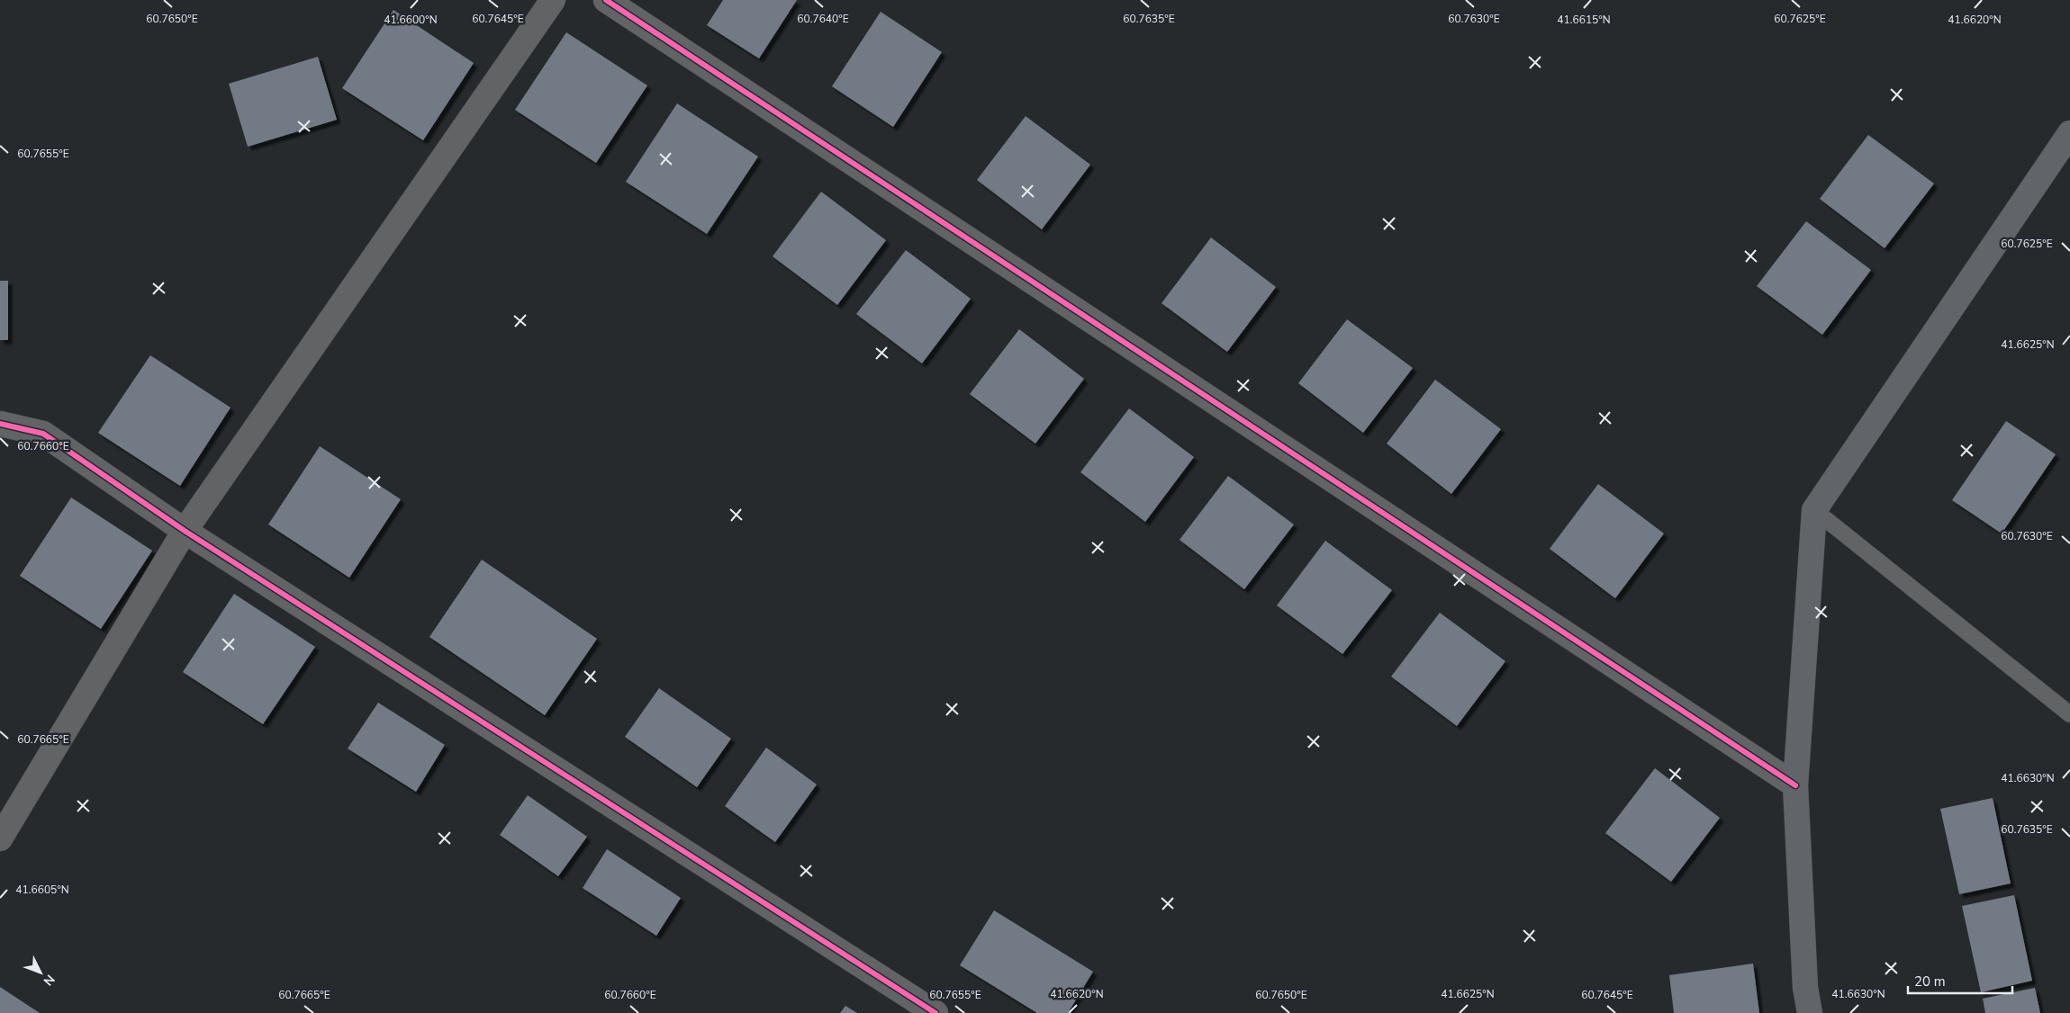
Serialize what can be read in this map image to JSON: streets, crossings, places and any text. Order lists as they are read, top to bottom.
{
  "scale_bar": "20 m",
  "north": "bottom right",
  "coordinates": [
    "60.7650°E",
    "60.7645°E",
    "60.7640°E",
    "60.7635°E",
    "60.7630°E",
    "60.7625°E",
    "41.6615°N",
    "41.6620°N",
    "41.6600°N",
    "60.7655°E",
    "41.6625°N",
    "60.7660°E",
    "60.7665°E",
    "41.6630°N",
    "41.6605°N"
  ]
}
